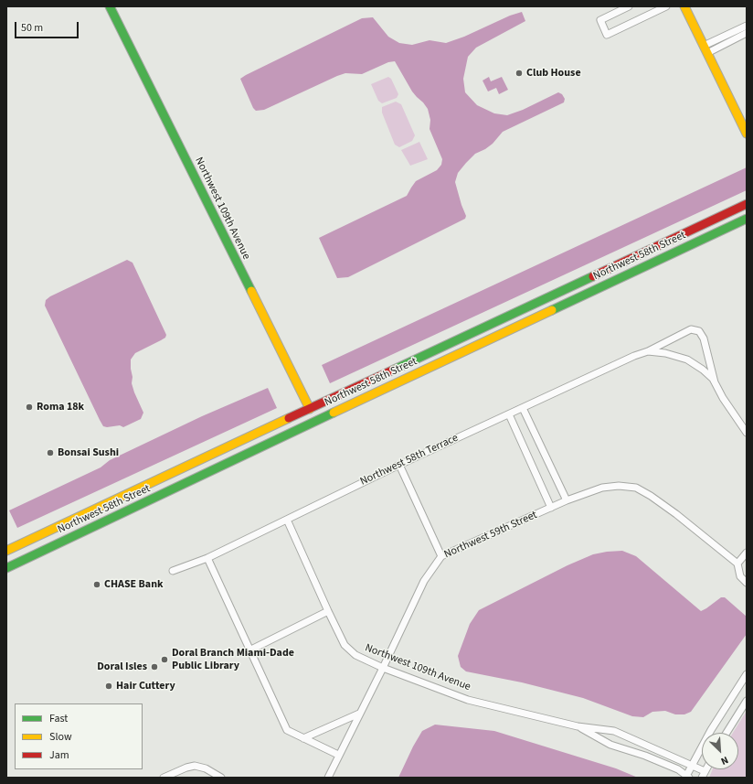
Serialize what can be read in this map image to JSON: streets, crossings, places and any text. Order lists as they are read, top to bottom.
{
  "streets": {
    "street": [
      "Northwest 109th Avenue",
      "Northwest 58th Street",
      "Northwest 58th Terrace",
      "Northwest 59th Street"
    ]
  },
  "crossings": [
    ["Northwest 109th Avenue", "Northwest 58th Street"],
    ["Northwest 109th Avenue", "Northwest 58th Terrace"],
    ["Northwest 109th Avenue", "Northwest 59th Street"]
  ],
  "places": [
    "Club House",
    "Roma 18k",
    "Bonsai Sushi",
    "CHASE Bank",
    "Doral Branch Miami-Dade Public Library",
    "Doral Isles",
    "Hair Cuttery"
  ],
  "legend": ["Fast", "Slow", "Jam"],
  "scale_bar": "50 m",
  "north": "bottom right"
}
